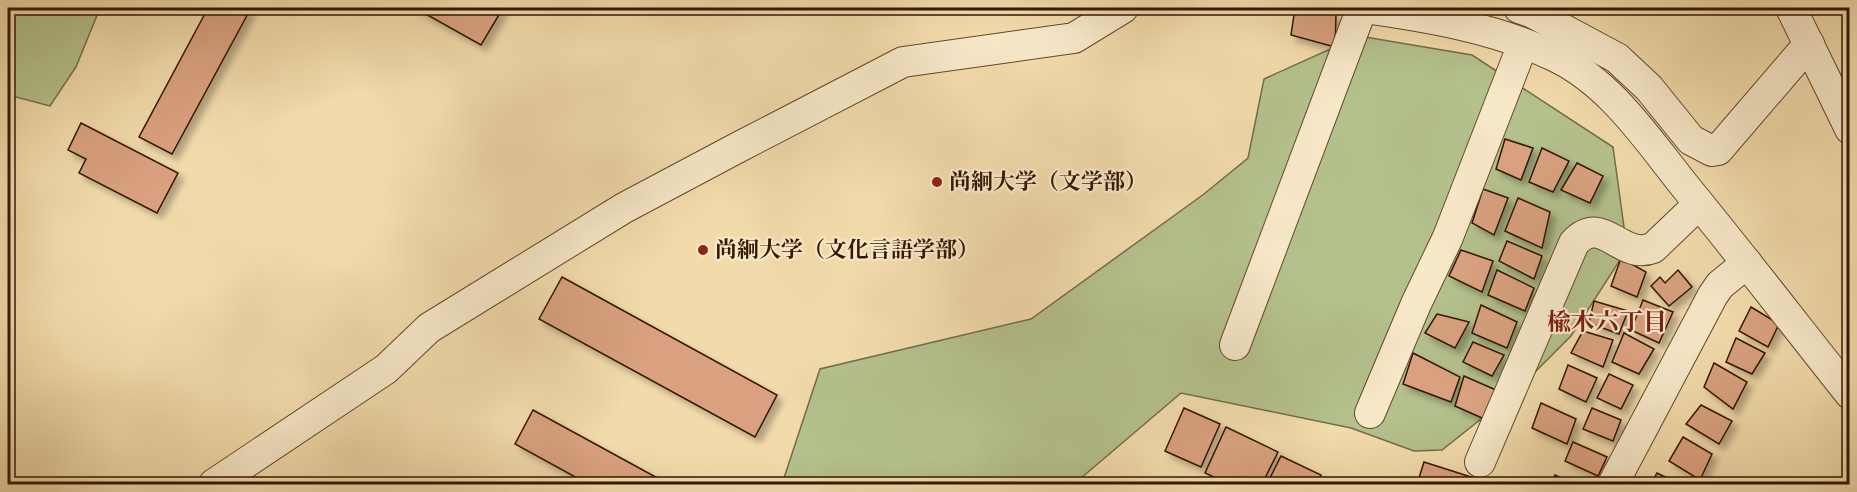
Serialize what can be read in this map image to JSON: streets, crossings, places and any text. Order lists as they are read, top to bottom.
{
  "districts": ["楡木六丁目"],
  "places": ["尚絅大学（文学部）", "尚絅大学（文化言語学部）"]
}
